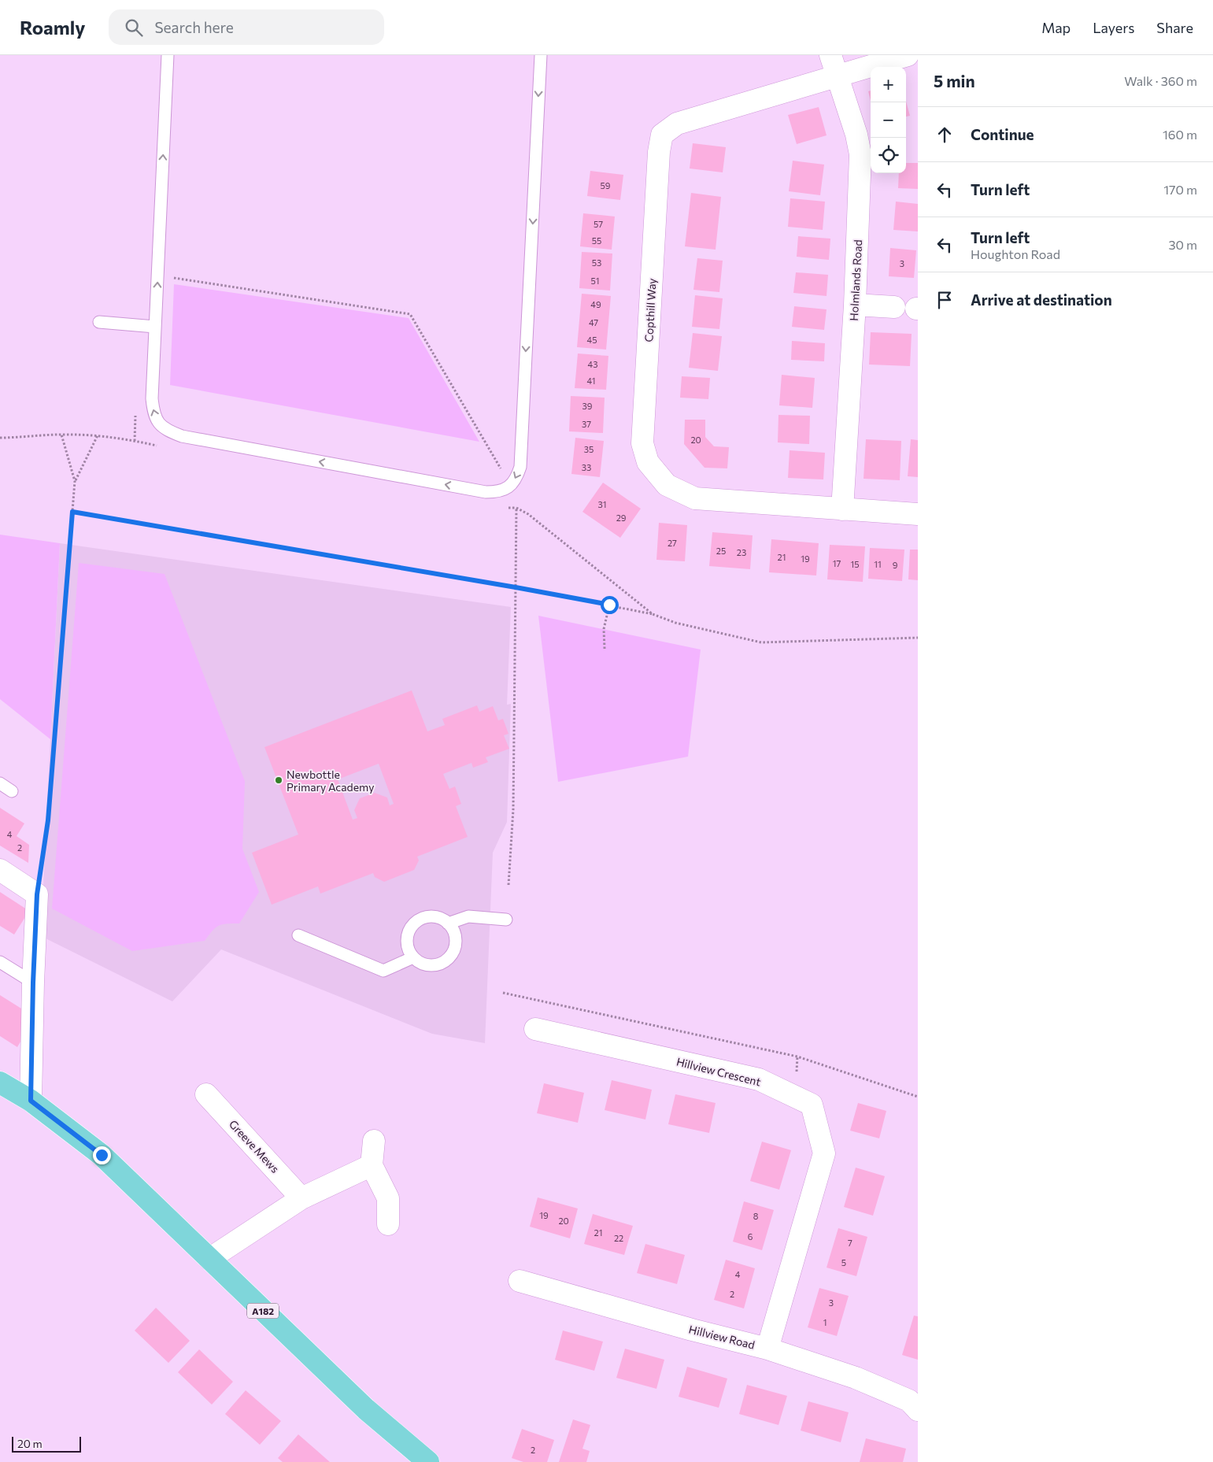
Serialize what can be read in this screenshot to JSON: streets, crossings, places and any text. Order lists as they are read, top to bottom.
{
  "streets": {
    "main road": ["A182"],
    "street": [
      "Holmlands Road",
      "Copthill Way",
      "Hillview Crescent",
      "Greeve Mews",
      "Hillview Road"
    ]
  },
  "crossings": [
    ["Holmlands Road", "Copthill Way"],
    ["Hillview Crescent", "Hillview Road"]
  ],
  "places": ["Newbottle Primary Academy"],
  "house_numbers": [
    "59",
    "57",
    "55",
    "53",
    "3",
    "51",
    "49",
    "47",
    "45",
    "43",
    "41",
    "39",
    "37",
    "20",
    "35",
    "33",
    "31",
    "29",
    "27",
    "25",
    "23",
    "21",
    "19",
    "17",
    "15",
    "11",
    "9",
    "4",
    "2",
    "19",
    "8",
    "20",
    "21",
    "6",
    "22",
    "7",
    "5",
    "4",
    "2",
    "3",
    "1",
    "2"
  ],
  "scale_bar": "20 m",
  "page": {
    "header": "Roamly",
    "search": "Search here",
    "nav": ["Map", "Layers", "Share"],
    "heading": ["5 min", "Walk · 360 m"],
    "map_buttons": ["+", "−"],
    "list": [
      ["Continue", "160 m"],
      ["Turn left", "170 m"],
      ["Turn left", "Houghton Road", "30 m"],
      "Arrive at destination"
    ],
    "scale": "20 m"
  }
}
